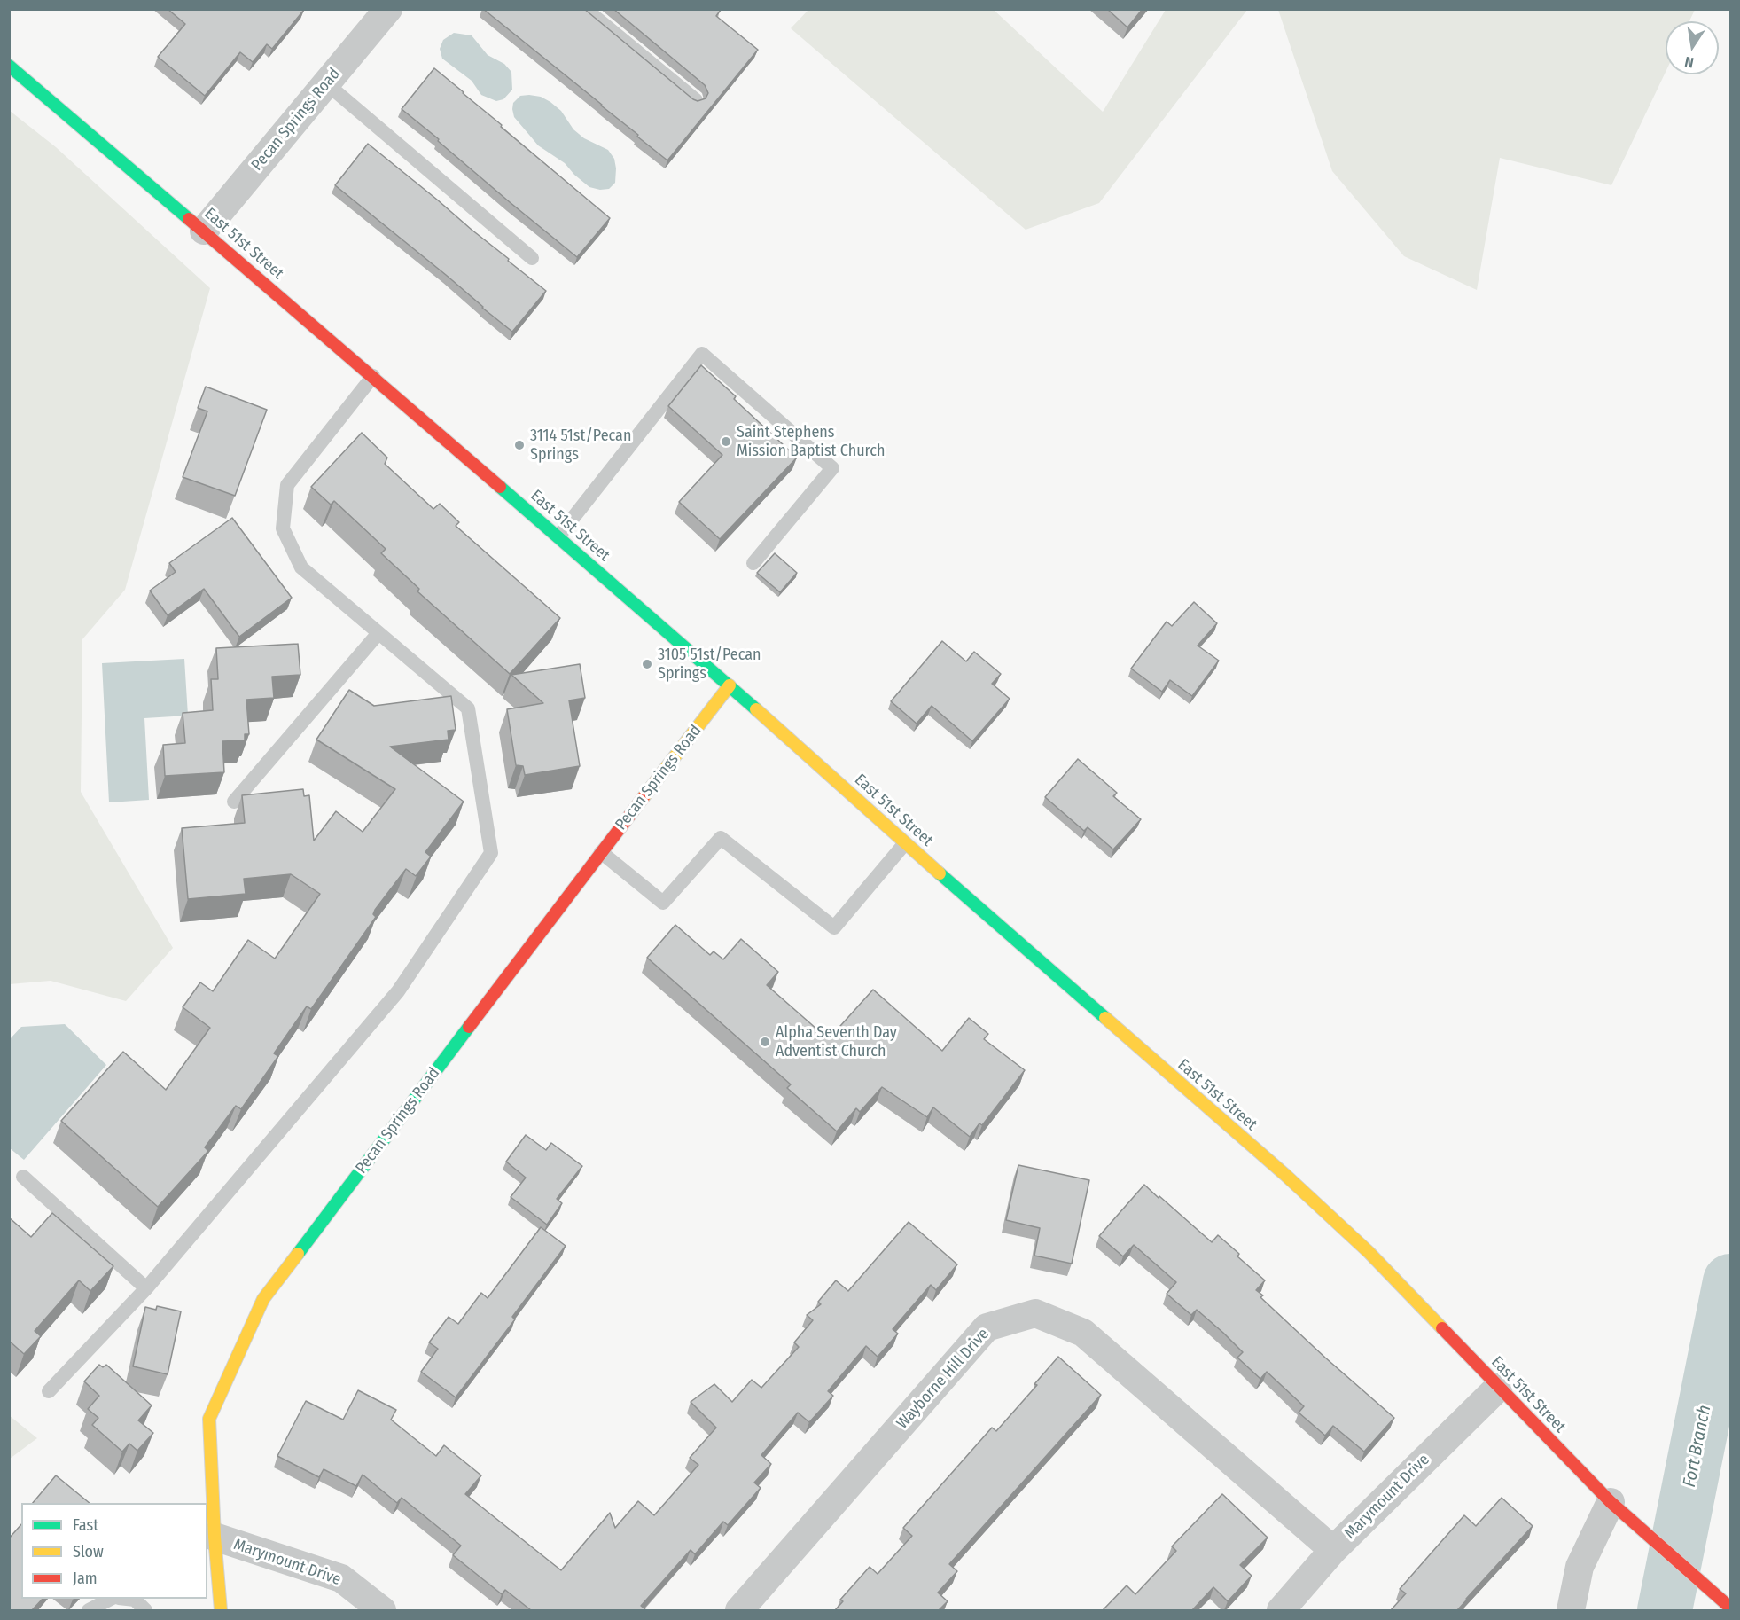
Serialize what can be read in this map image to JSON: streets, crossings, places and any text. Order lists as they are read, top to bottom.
{
  "streets": {
    "main road": ["Pecan Springs Road", "East 51st Street"],
    "street": ["Wayborne Hill Drive", "Marymount Drive"]
  },
  "crossings": [
    ["Pecan Springs Road", "East 51st Street"],
    ["Pecan Springs Road", "Marymount Drive"],
    ["East 51st Street", "Marymount Drive"],
    ["Wayborne Hill Drive", "Marymount Drive"]
  ],
  "water": ["Fort Branch"],
  "places": [
    "Saint Stephens Mission Baptist Church",
    "3114 51st/Pecan Springs",
    "3105 51st/Pecan Springs",
    "Alpha Seventh Day Adventist Church"
  ],
  "legend": ["Fast", "Slow", "Jam"],
  "north": "bottom"
}
